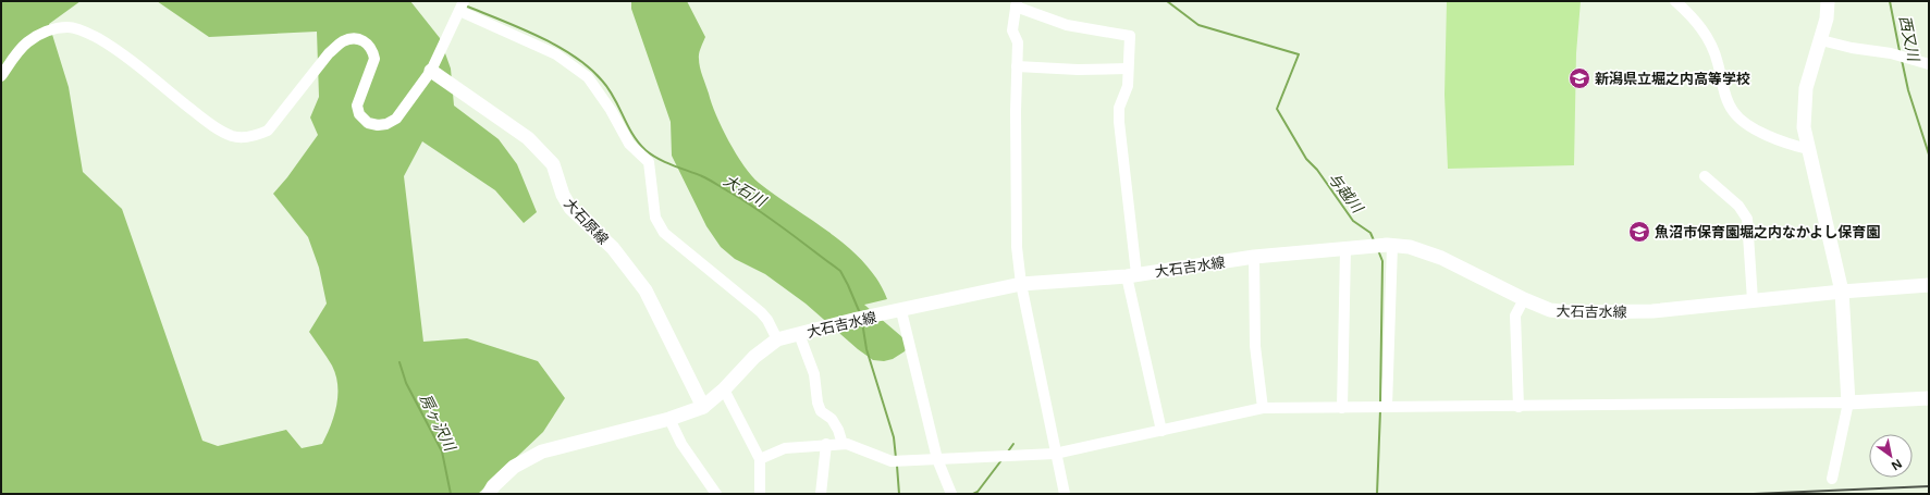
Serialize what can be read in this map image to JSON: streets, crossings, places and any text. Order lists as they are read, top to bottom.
{
  "streets": {
    "main road": ["大石原線", "大石吉水線"]
  },
  "crossings": [
    ["大石原線", "大石吉水線"]
  ],
  "water": [
    "西又川",
    "大石川",
    "与越川",
    "房ヶ沢川"
  ],
  "places": {
    "school or university": ["新潟県立堀之内高等学校", "魚沼市保育園堀之内なかよし保育園"]
  },
  "north": "bottom right"
}
